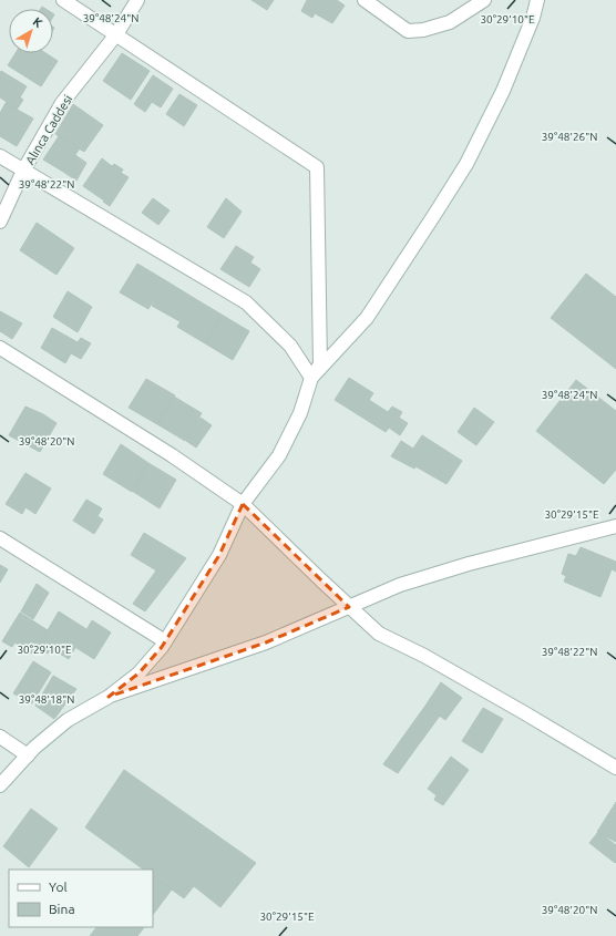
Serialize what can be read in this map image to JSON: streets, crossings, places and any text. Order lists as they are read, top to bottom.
{
  "streets": {
    "street": ["Alınca Caddesi"]
  },
  "legend": ["Yol", "Bina"],
  "north": "top right",
  "coordinates": [
    "39°48'24\"N",
    "30°29'10\"E",
    "39°48'26\"N",
    "39°48'22\"N",
    "39°48'20\"N",
    "30°29'15\"E",
    "39°48'18\"N"
  ]
}
